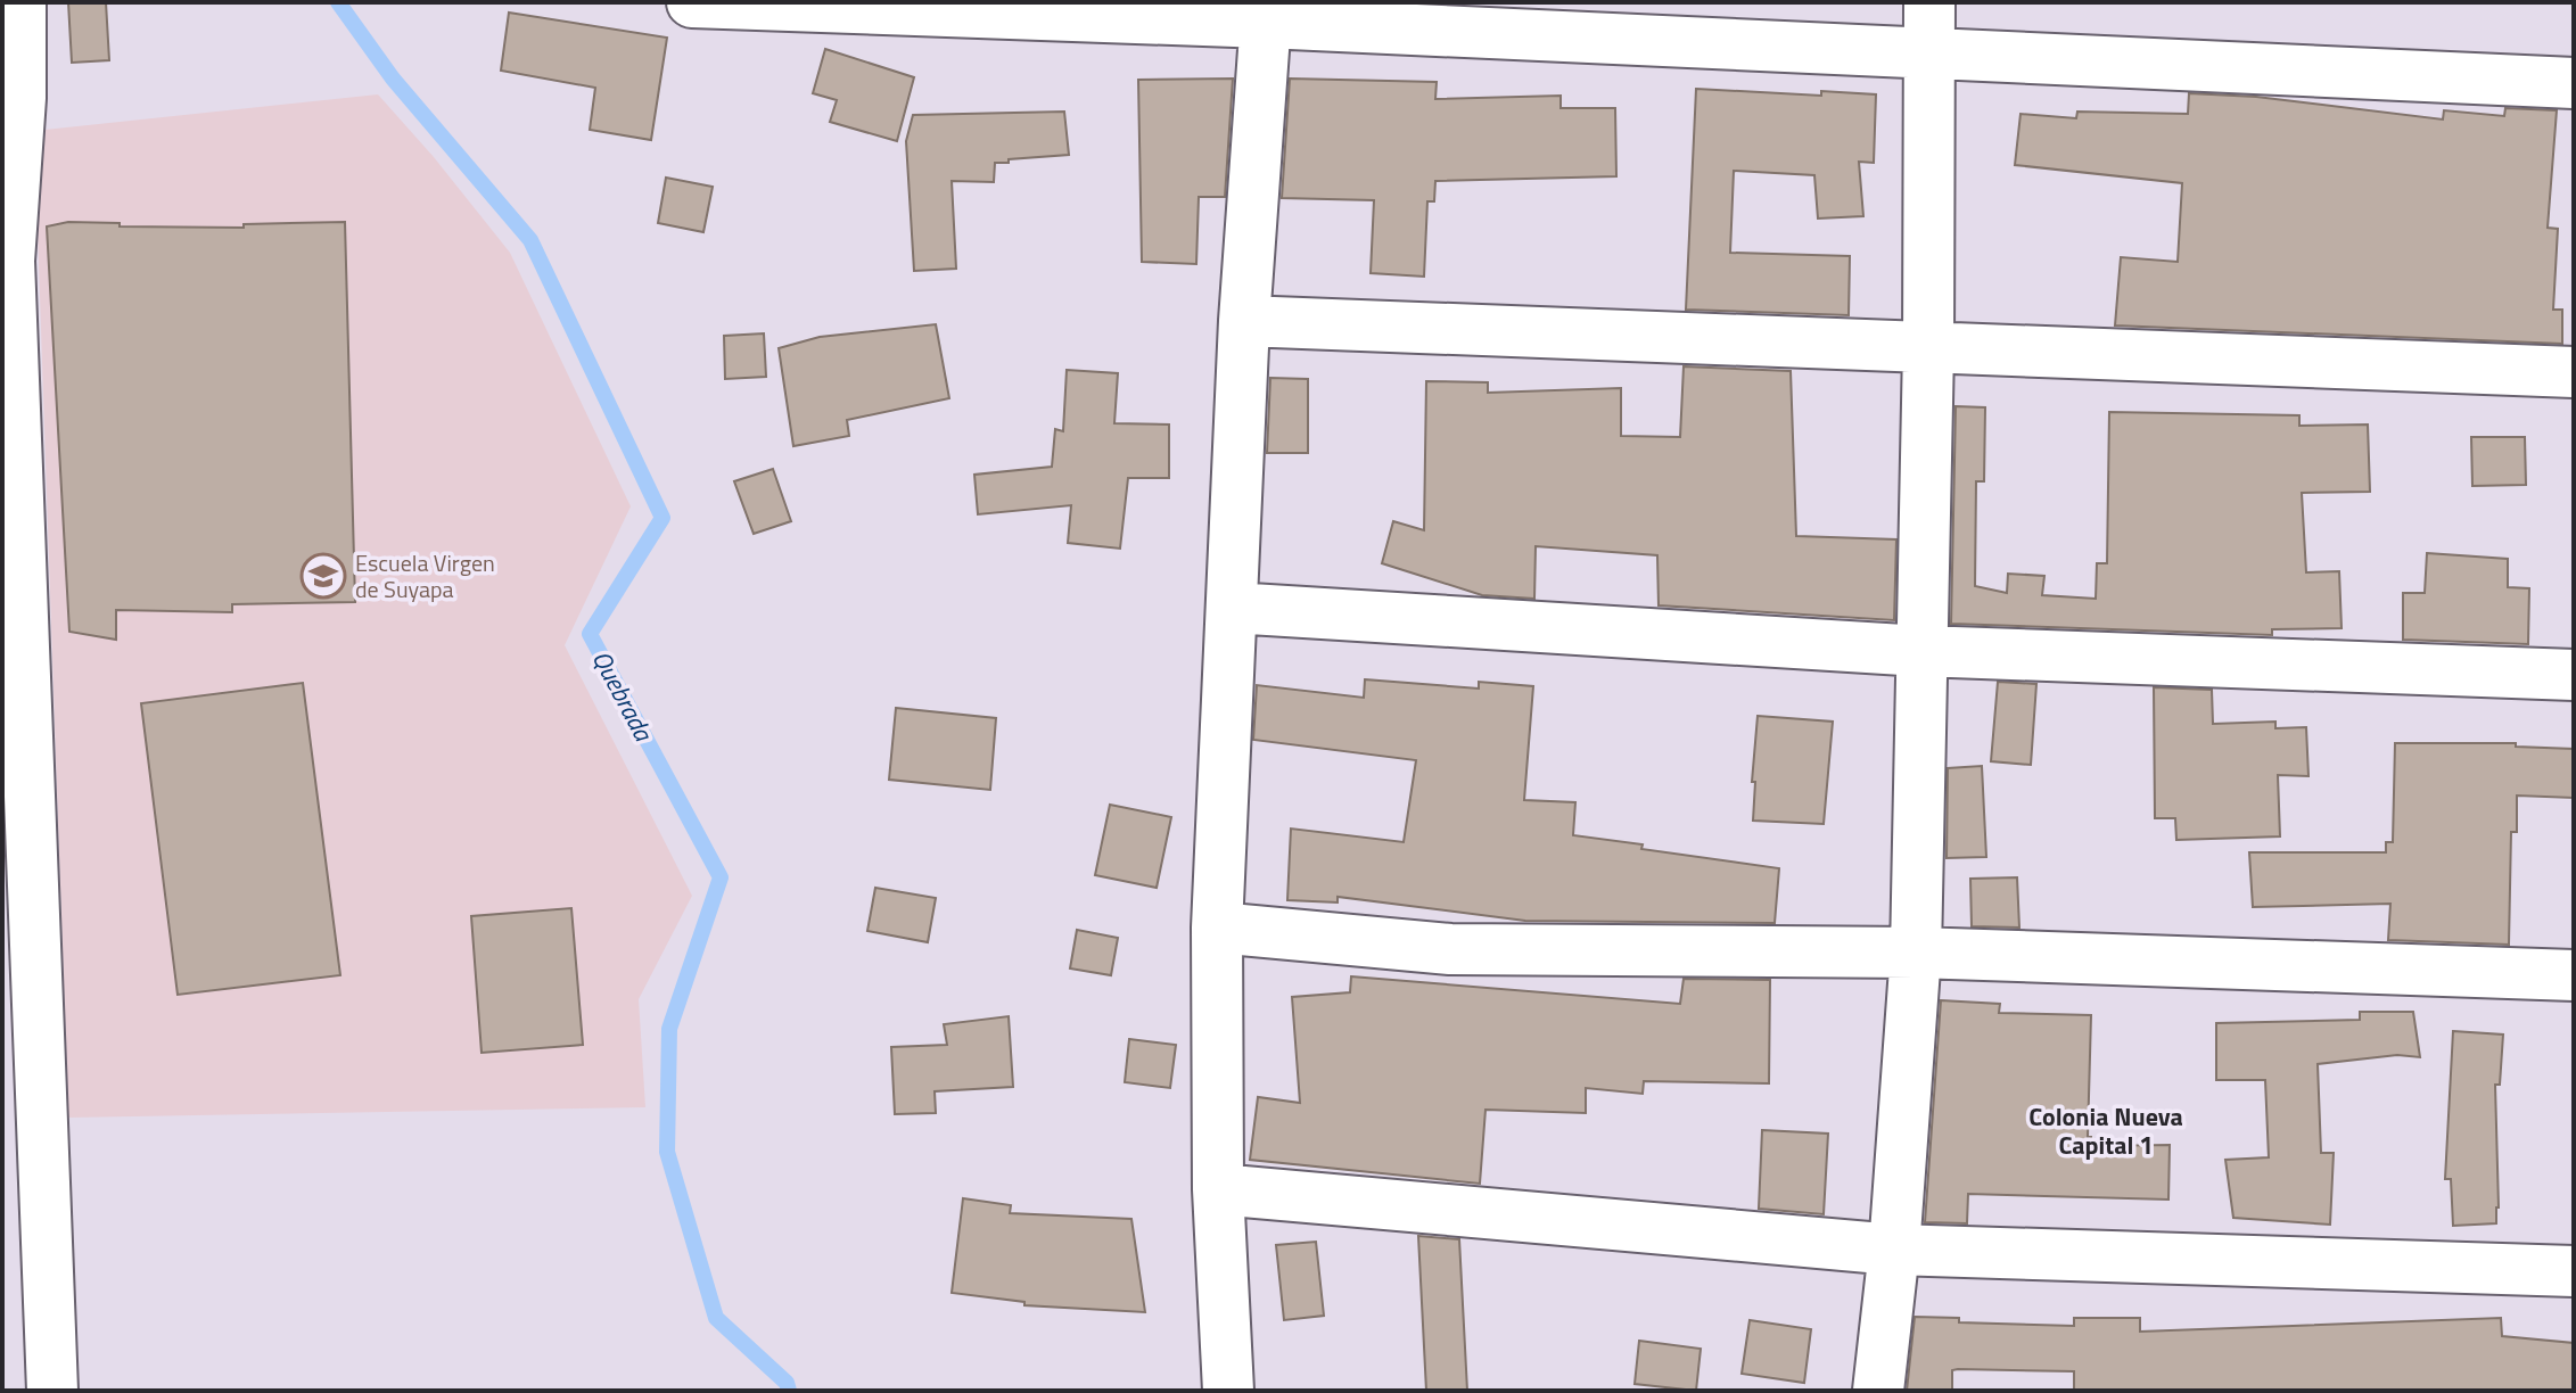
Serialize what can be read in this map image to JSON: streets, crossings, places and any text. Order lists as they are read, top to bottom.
{
  "districts": ["Colonia Nueva Capital 1"],
  "water": ["Quebrada"],
  "places": {
    "school or university": ["Escuela Virgen de Suyapa"]
  }
}
